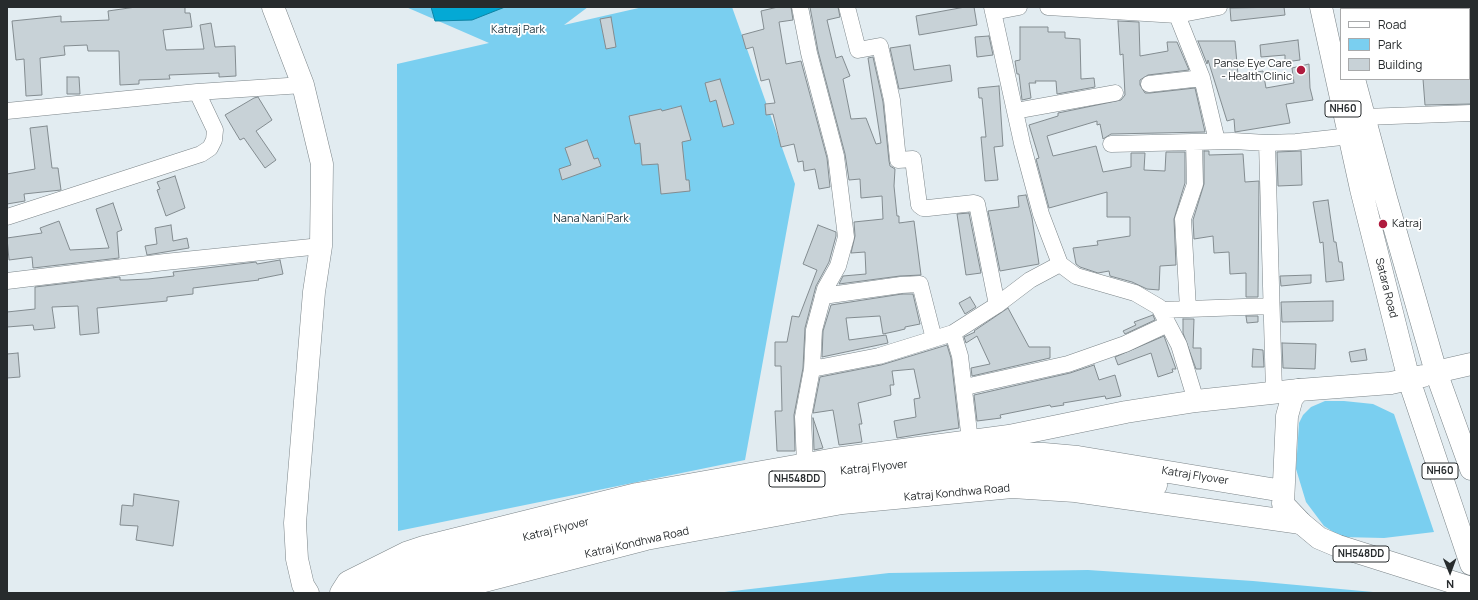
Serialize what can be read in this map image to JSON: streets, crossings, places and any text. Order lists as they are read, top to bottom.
{
  "streets": {
    "main road": [
      "NH60",
      "Satara Road",
      "Katraj Flyover",
      "NH548DD",
      "Katraj Kondhwa Road"
    ]
  },
  "crossings": [
    ["NH60", "Satara Road"],
    ["Katraj Flyover", "NH548DD"],
    ["NH548DD", "Katraj Kondhwa Road"]
  ],
  "parks": ["Katraj Park", "Nana Nani Park"],
  "places": ["Panse Eye Care - Health Clinic", "Katraj"],
  "legend": ["Road", "Park", "Building"],
  "north": "bottom"
}
